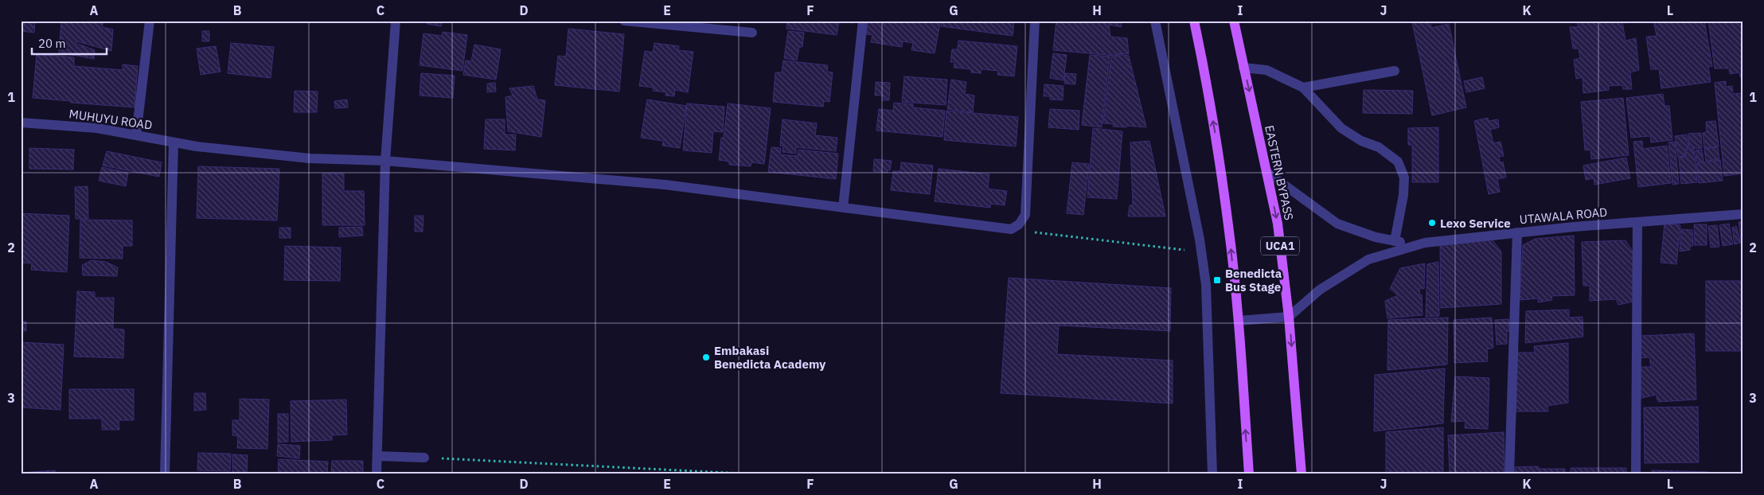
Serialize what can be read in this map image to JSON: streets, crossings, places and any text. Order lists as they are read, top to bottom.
{
  "streets": {
    "main road": ["EASTERN BYPASS", "UCA1"],
    "street": ["MUHUYU ROAD", "UTAWALA ROAD"]
  },
  "crossings": [
    ["EASTERN BYPASS", "UTAWALA ROAD"]
  ],
  "places": {
    "other": ["Lexo Service", "Embakasi Benedicta Academy"],
    "transit": ["Benedicta Bus Stage"]
  },
  "scale_bar": "20 m",
  "grid": {
    "columns": [
      "A",
      "B",
      "C",
      "D",
      "E",
      "F",
      "G",
      "H",
      "I",
      "J",
      "K",
      "L"
    ],
    "rows": ["1", "2", "3"]
  }
}
